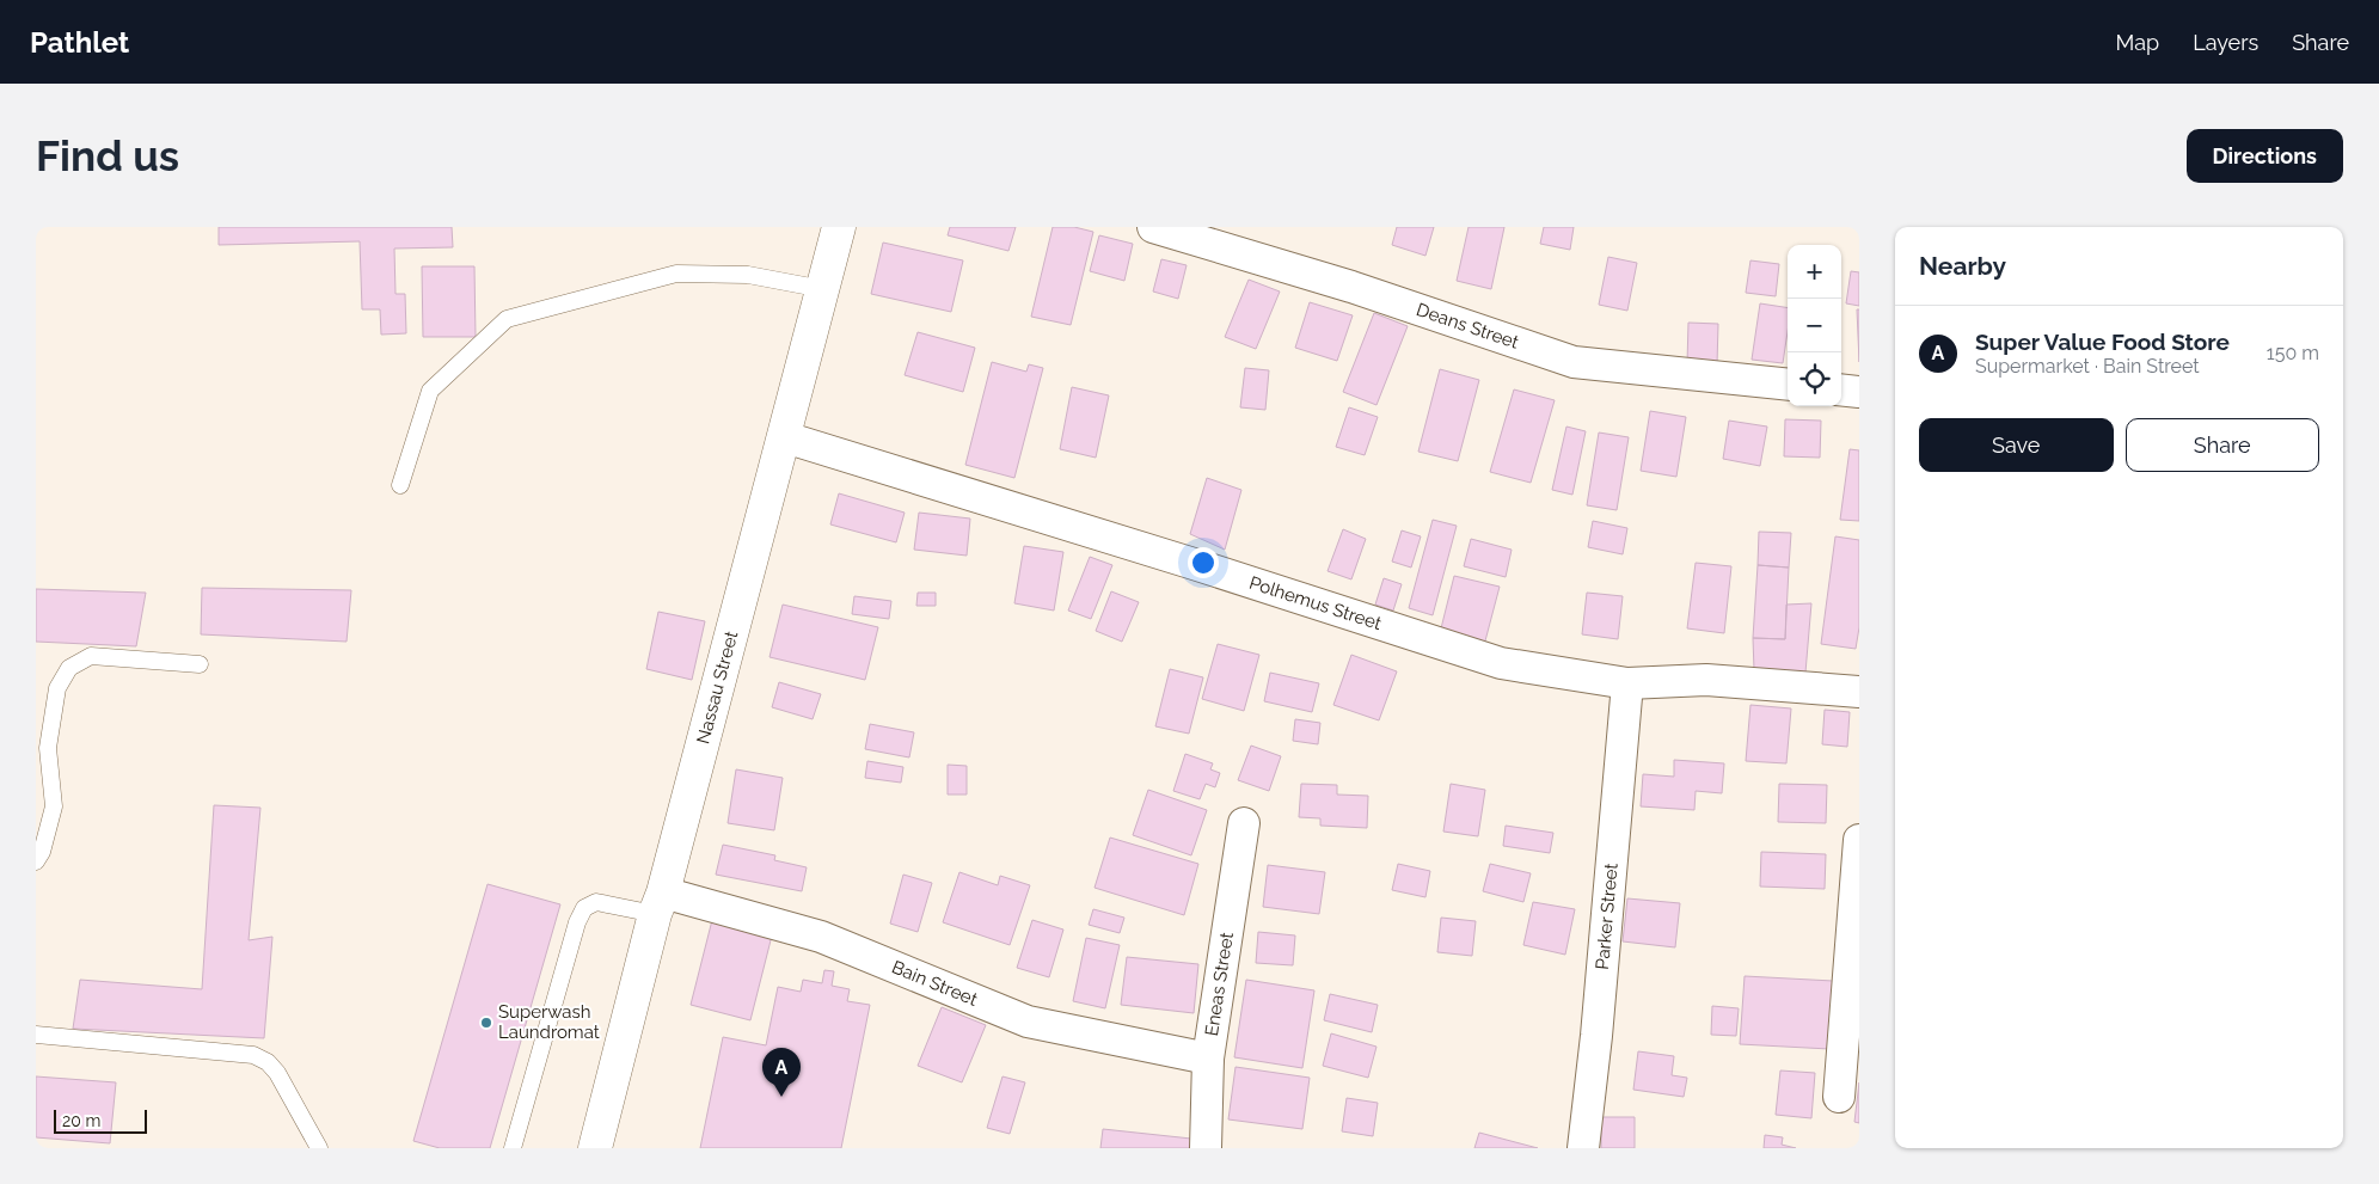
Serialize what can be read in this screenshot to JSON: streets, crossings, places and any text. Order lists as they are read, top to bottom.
{
  "streets": {
    "main road": ["Nassau Street"],
    "street": [
      "Deans Street",
      "Polhemus Street",
      "Parker Street",
      "Bain Street",
      "Eneas Street"
    ]
  },
  "crossings": [
    ["Polhemus Street", "Nassau Street"],
    ["Polhemus Street", "Parker Street"],
    ["Nassau Street", "Bain Street"],
    ["Bain Street", "Eneas Street"]
  ],
  "places": ["Superwash Laundromat"],
  "scale_bar": "20 m",
  "page": {
    "header": "Pathlet",
    "nav": ["Map", "Layers", "Share"],
    "buttons": [
      "Directions",
      ["Save", "Share"]
    ],
    "title": "Find us",
    "heading": "Nearby",
    "map_buttons": ["+", "−"],
    "list": [
      {
        "mark": "A",
        "name": "Super Value Food Store",
        "note": "Supermarket · Bain Street",
        "value": "150 m"
      }
    ],
    "pins": "A",
    "scale": "20 m"
  }
}
